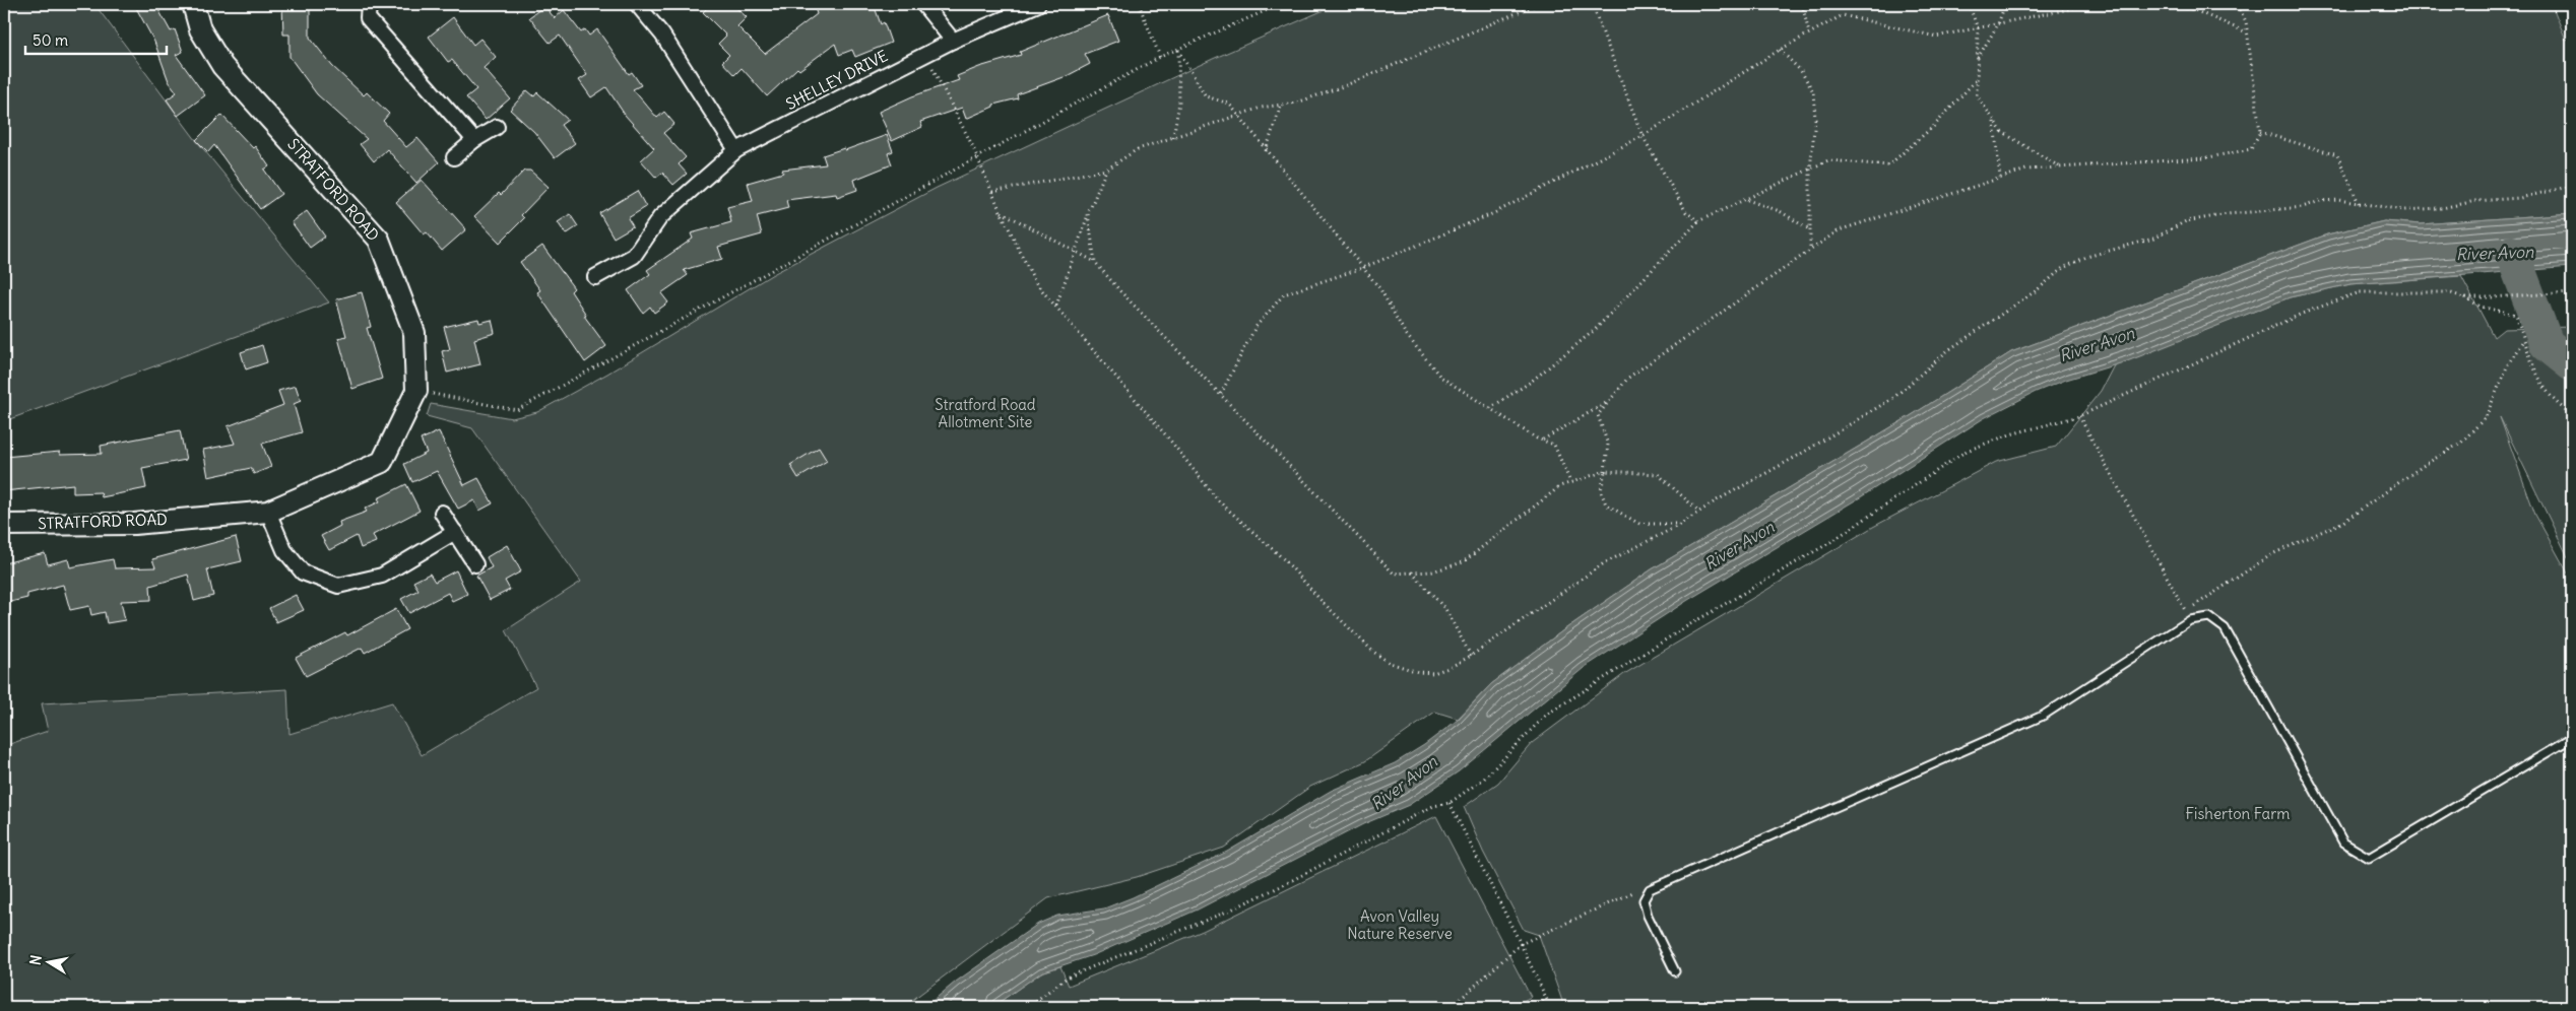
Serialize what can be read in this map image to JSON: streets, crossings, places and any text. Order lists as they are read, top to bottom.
{
  "streets": {
    "street": ["SHELLEY DRIVE", "STRATFORD ROAD"]
  },
  "water": ["River Avon"],
  "parks": ["Stratford Road Allotment Site", "Fisherton Farm", "Avon Valley Nature Reserve"],
  "scale_bar": "50 m",
  "north": "left"
}
